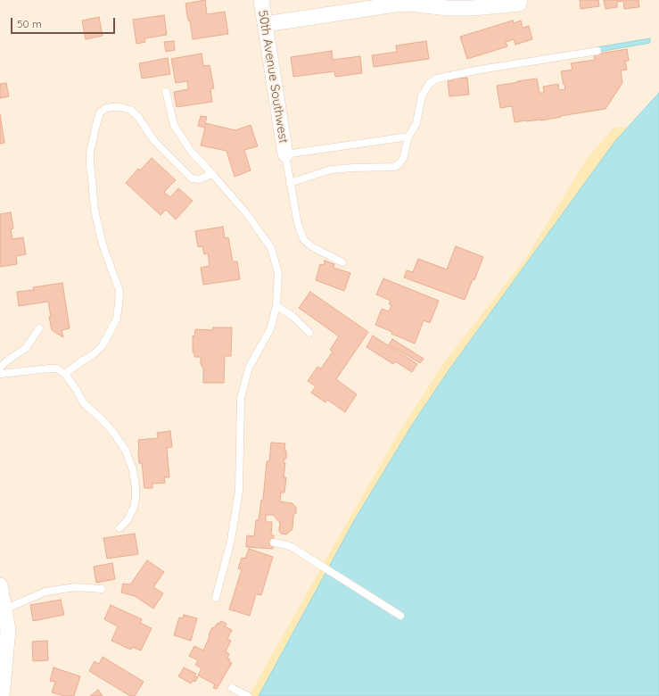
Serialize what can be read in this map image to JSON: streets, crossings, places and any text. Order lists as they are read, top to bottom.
{
  "streets": {
    "street": ["50th Avenue Southwest"]
  },
  "scale_bar": "50 m"
}
